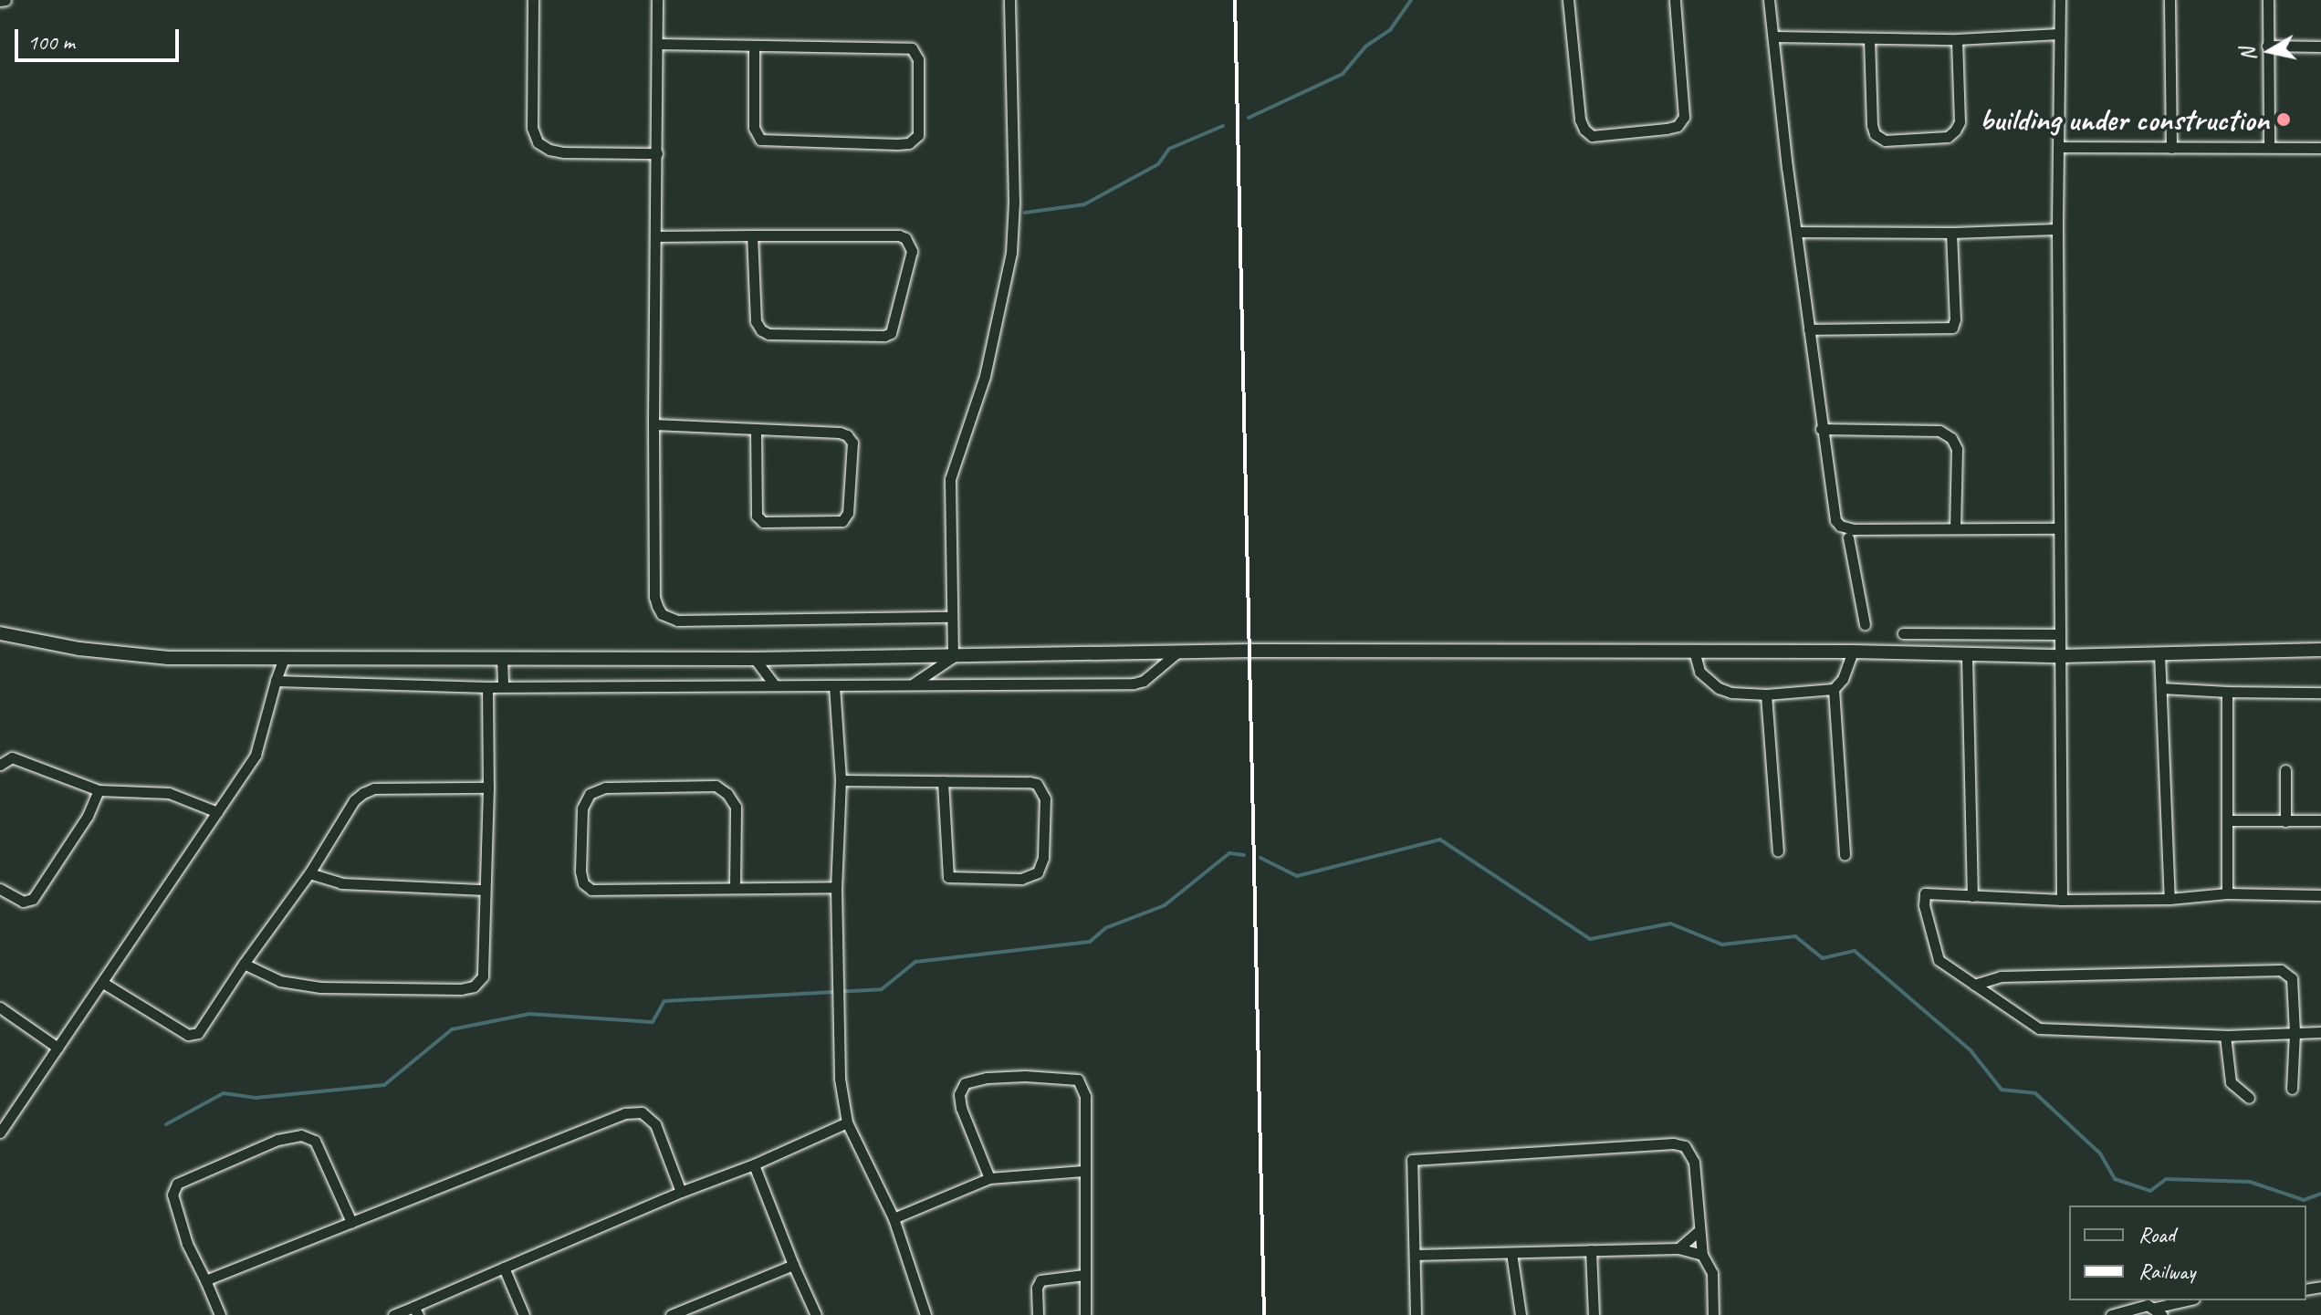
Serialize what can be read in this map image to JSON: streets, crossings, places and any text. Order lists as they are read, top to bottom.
{
  "places": ["building under construction"],
  "legend": ["Road", "Railway"],
  "scale_bar": "100 m",
  "north": "left"
}
